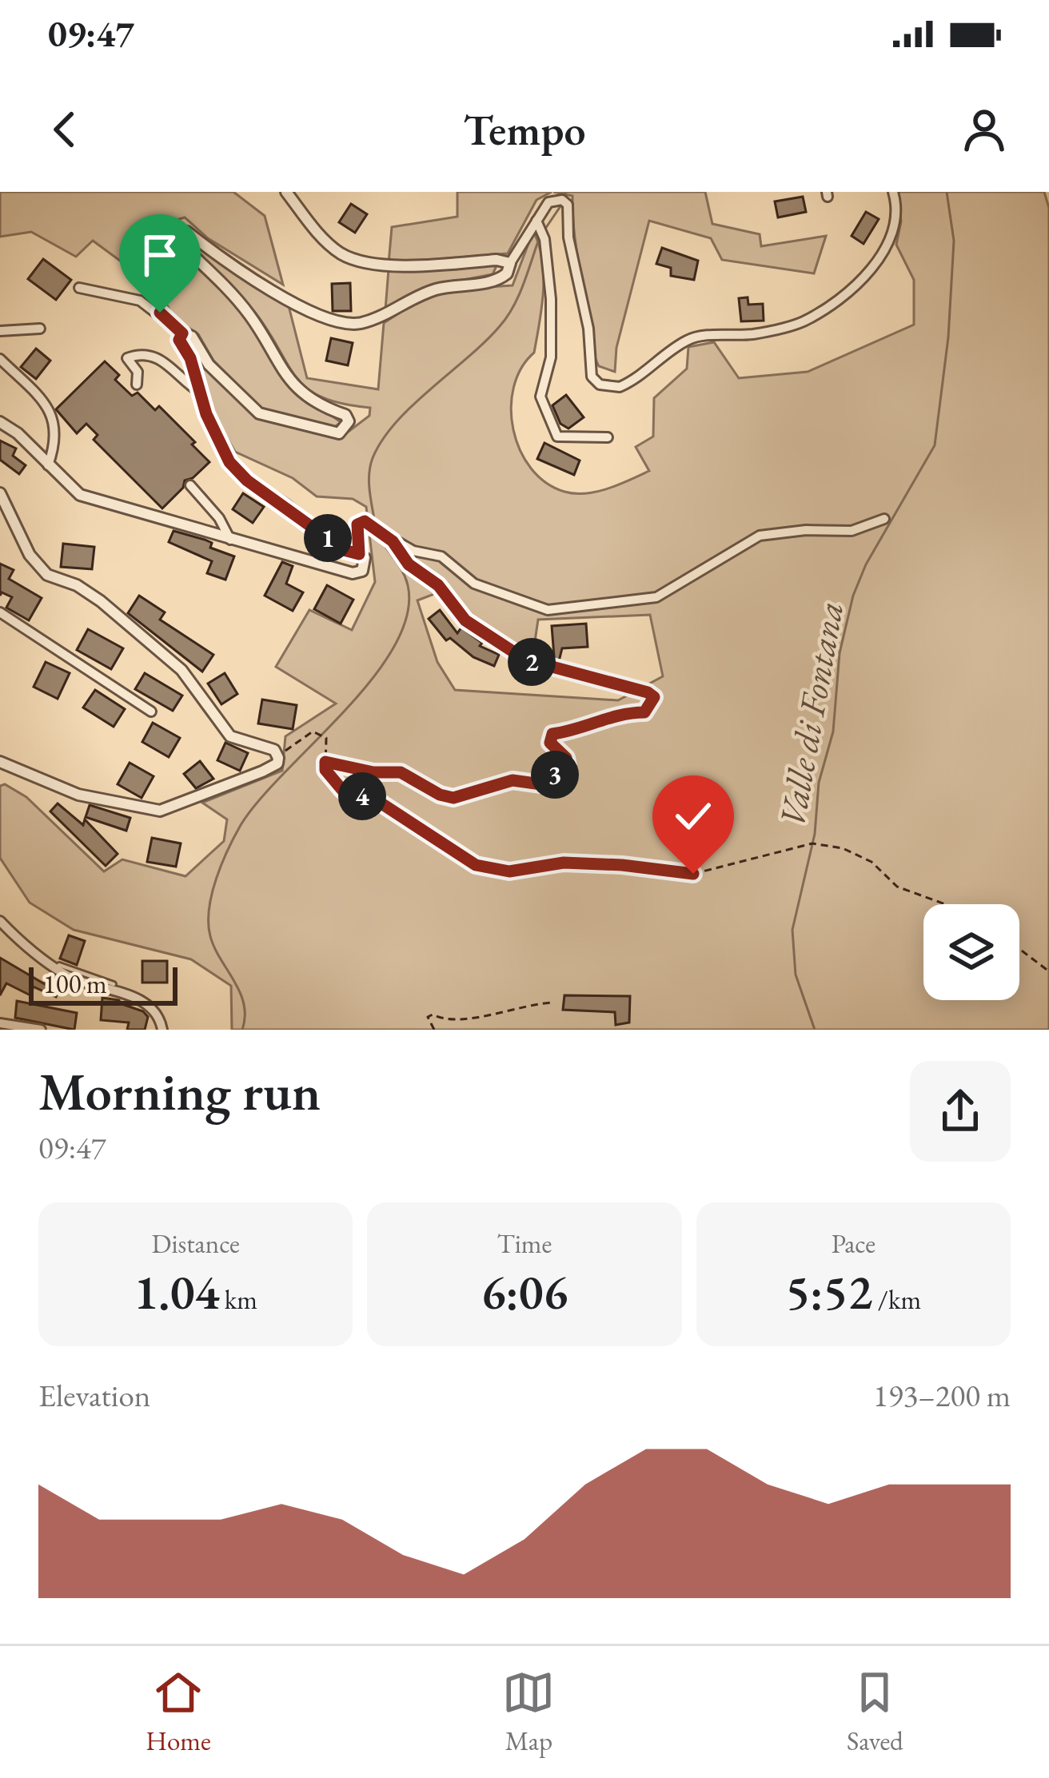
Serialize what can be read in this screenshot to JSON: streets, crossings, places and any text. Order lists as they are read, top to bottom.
{
  "water": ["Valle di Fontana"],
  "scale_bar": "100 m",
  "page": {
    "status": "09:47",
    "header": "Tempo",
    "pins": [
      "1",
      "2",
      "3",
      "4"
    ],
    "scale": "100 m",
    "heading": ["Morning run", "09:47"],
    "stats": [
      ["Distance", "1.04 km"],
      ["Time", "6:06"],
      ["Pace", "5:52 /km"]
    ],
    "chart": ["Elevation", "193–200 m"],
    "tabs": ["Home", "Map", "Saved"]
  }
}
